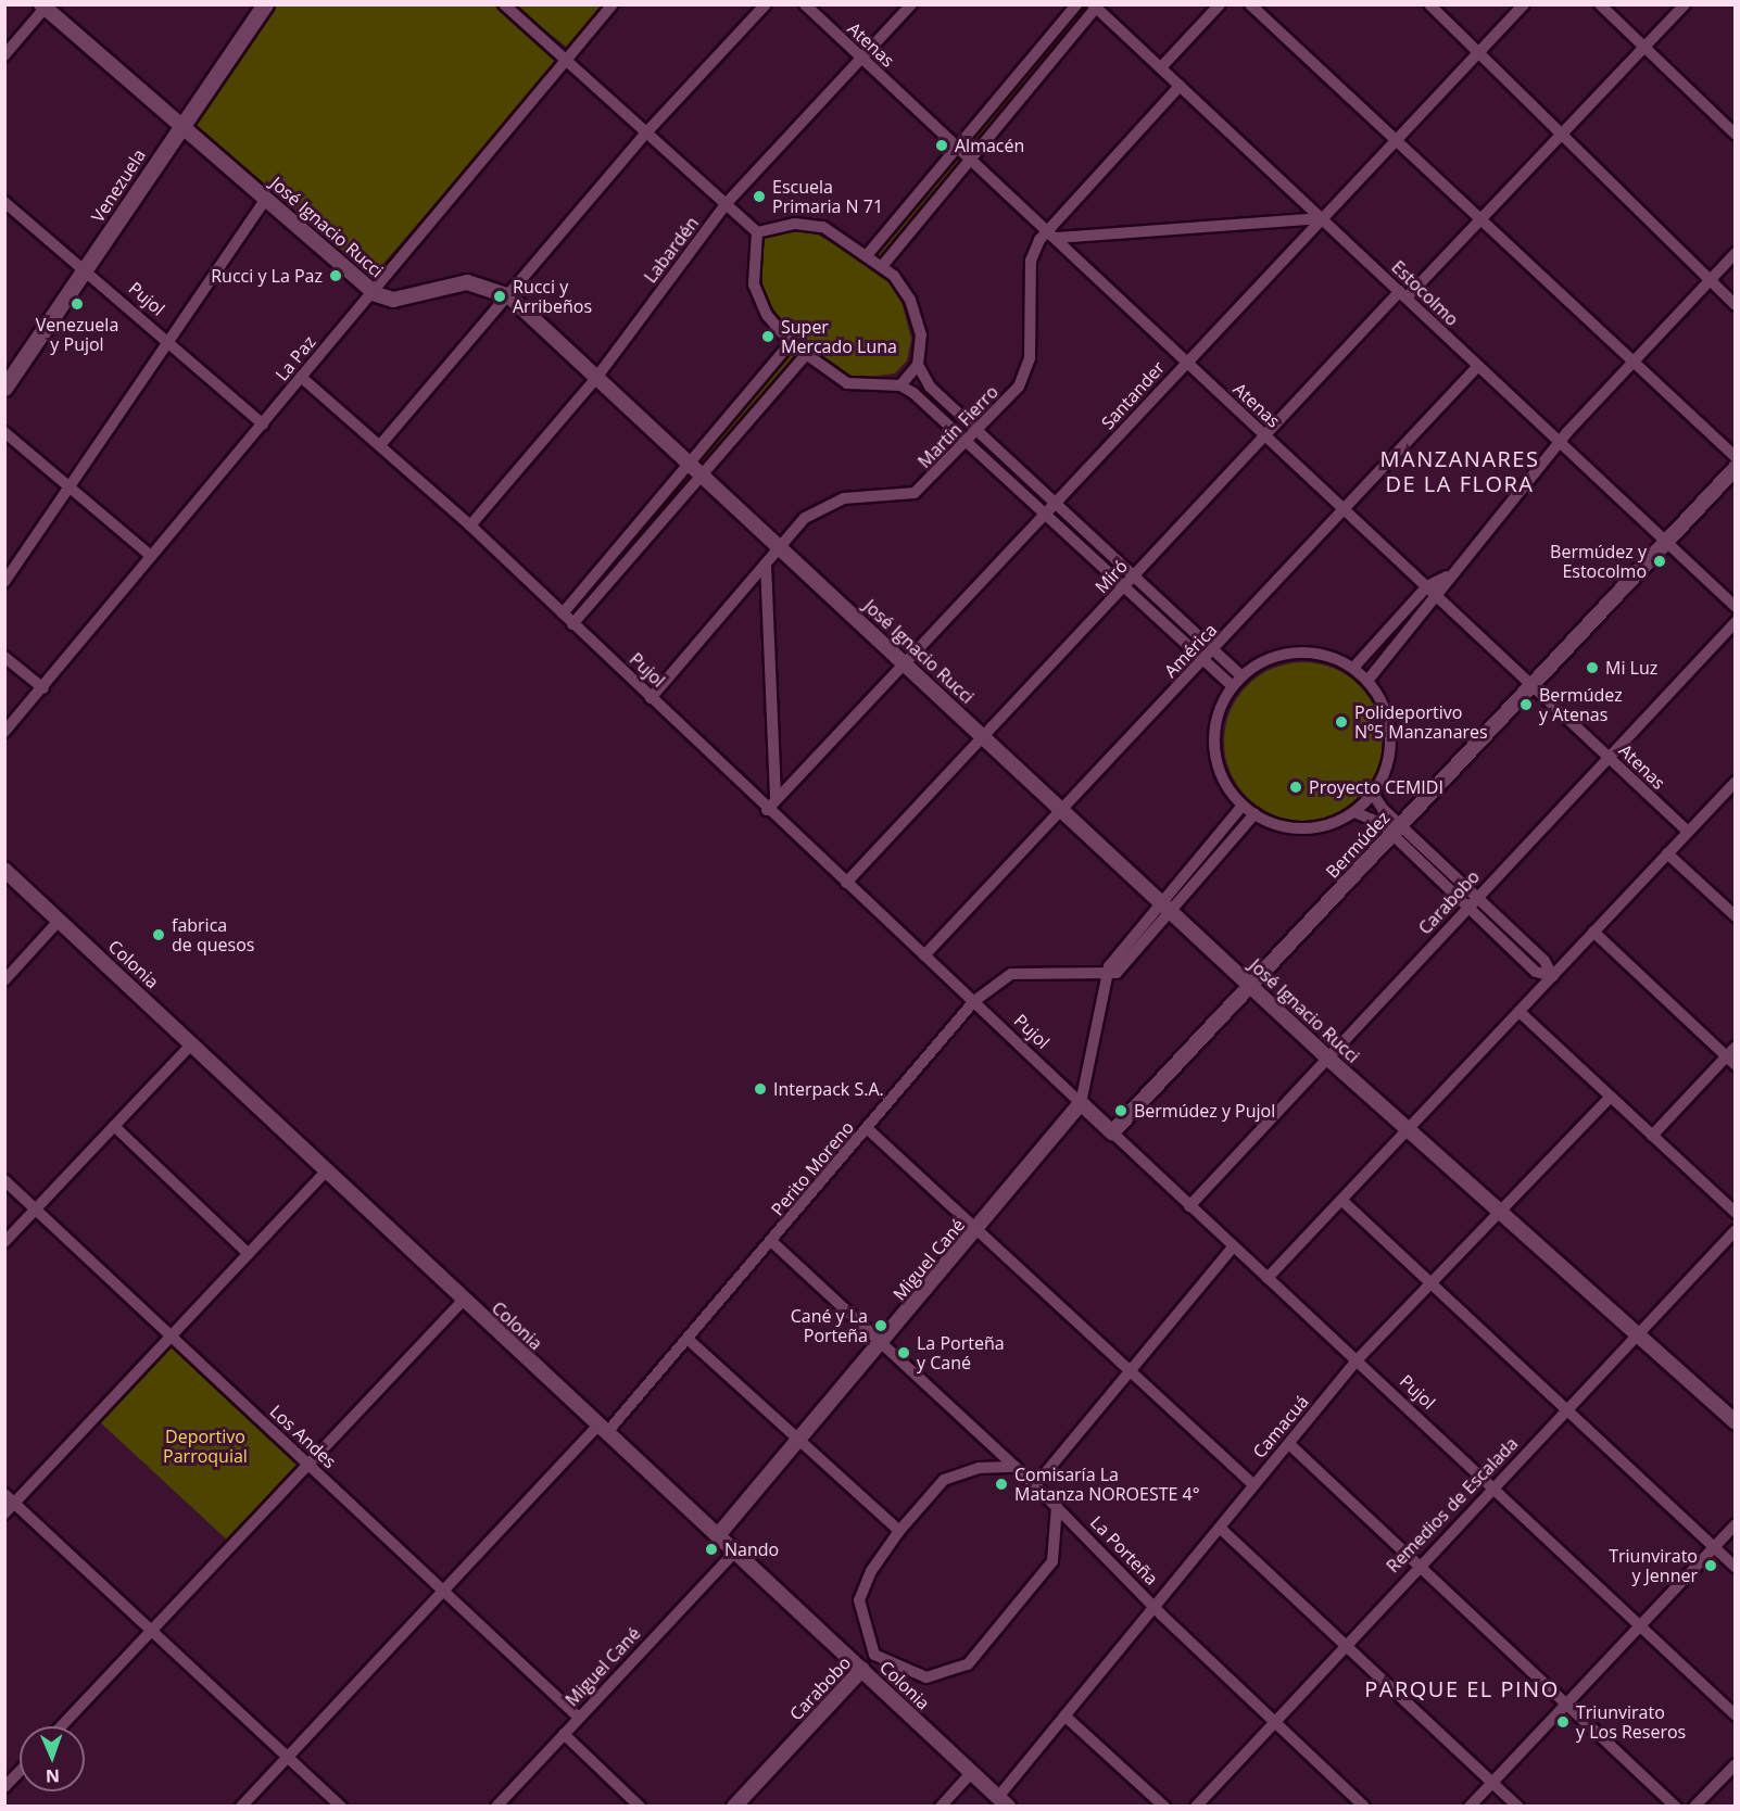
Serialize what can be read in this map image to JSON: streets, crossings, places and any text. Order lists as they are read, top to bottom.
{
  "streets": {
    "main road": ["Venezuela"],
    "street": [
      "Atenas",
      "José Ignacio Rucci",
      "Labardén",
      "Estocolmo",
      "Pujol",
      "La Paz",
      "Santander",
      "Martín Fierro",
      "Miró",
      "América",
      "Bermúdez",
      "Carabobo",
      "Colonia",
      "Perito Moreno",
      "Miguel Cané",
      "Camacuá",
      "Los Andes",
      "Remedios de Escalada",
      "La Porteña"
    ]
  },
  "crossings": [
    ["Atenas", "Labardén"],
    ["Atenas", "Santander"],
    ["Atenas", "Martín Fierro"],
    ["Atenas", "Miró"],
    ["Atenas", "América"],
    ["Atenas", "Bermúdez"],
    ["Atenas", "Carabobo"],
    ["Venezuela", "José Ignacio Rucci"],
    ["Venezuela", "Pujol"],
    ["José Ignacio Rucci", "Labardén"],
    ["José Ignacio Rucci", "La Paz"],
    ["José Ignacio Rucci", "Santander"],
    ["José Ignacio Rucci", "Martín Fierro"],
    ["José Ignacio Rucci", "Miró"],
    ["José Ignacio Rucci", "América"],
    ["José Ignacio Rucci", "Bermúdez"],
    ["José Ignacio Rucci", "Carabobo"],
    ["José Ignacio Rucci", "Camacuá"],
    ["José Ignacio Rucci", "Remedios de Escalada"],
    ["Labardén", "Pujol"],
    ["Estocolmo", "Santander"],
    ["Estocolmo", "Martín Fierro"],
    ["Estocolmo", "Miró"],
    ["Estocolmo", "América"],
    ["Estocolmo", "Bermúdez"],
    ["Pujol", "La Paz"],
    ["Pujol", "Santander"],
    ["Pujol", "Martín Fierro"],
    ["Pujol", "Miró"],
    ["Pujol", "América"],
    ["Pujol", "Bermúdez"],
    ["Pujol", "Carabobo"],
    ["Pujol", "Perito Moreno"],
    ["Pujol", "Miguel Cané"],
    ["Pujol", "Camacuá"],
    ["Pujol", "Remedios de Escalada"],
    ["Carabobo", "Colonia"],
    ["Carabobo", "La Porteña"],
    ["Colonia", "Perito Moreno"],
    ["Colonia", "Miguel Cané"],
    ["Colonia", "Camacuá"],
    ["Perito Moreno", "Miguel Cané"],
    ["Perito Moreno", "Los Andes"],
    ["Perito Moreno", "La Porteña"],
    ["Miguel Cané", "Los Andes"],
    ["Miguel Cané", "La Porteña"],
    ["Camacuá", "La Porteña"],
    ["Remedios de Escalada", "La Porteña"]
  ],
  "districts": ["MANZANARES DE LA FLORA", "PARQUE EL PINO"],
  "parks": ["Deportivo Parroquial"],
  "places": [
    "Almacén",
    "Escuela Primaria N 71",
    "Rucci y La Paz",
    "Rucci y Arribeños",
    "Venezuela y Pujol",
    "Super Mercado Luna",
    "Bermúdez y Estocolmo",
    "Mi Luz",
    "Bermúdez y Atenas",
    "Polideportivo Nº5 Manzanares",
    "Proyecto CEMIDI",
    "fabrica de quesos",
    "Interpack S.A.",
    "Bermúdez y Pujol",
    "Cané y La Porteña",
    "La Porteña y Cané",
    "Comisaría La Matanza NOROESTE 4°",
    "Nando",
    "Triunvirato y Jenner",
    "Triunvirato y Los Reseros"
  ],
  "north": "bottom"
}
